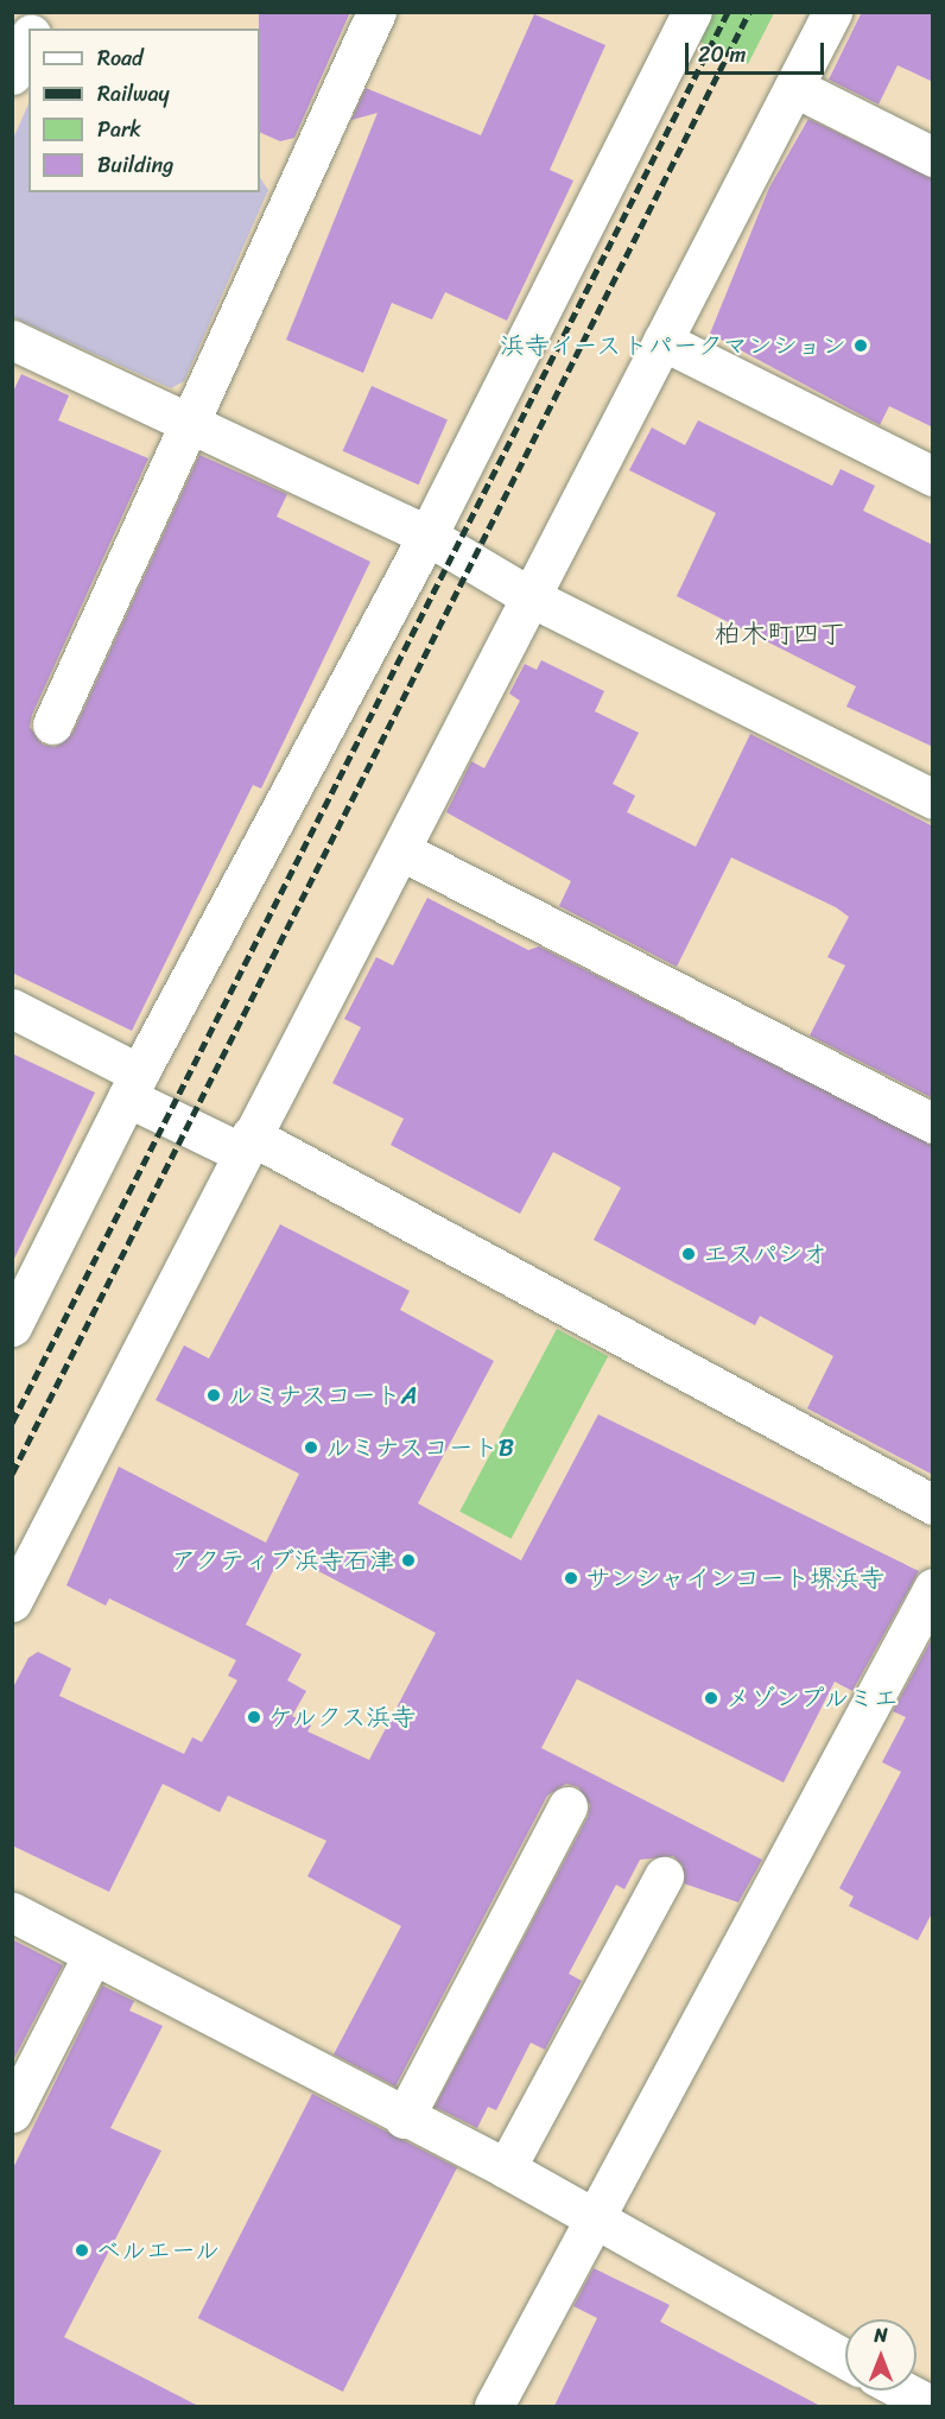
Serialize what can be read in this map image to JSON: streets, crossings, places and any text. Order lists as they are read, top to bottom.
{
  "districts": ["柏木町四丁"],
  "places": [
    "浜寺イーストパークマンション",
    "エスパシオ",
    "ルミナスコートA",
    "ルミナスコートB",
    "アクティブ浜寺石津",
    "サンシャインコート堺浜寺",
    "メゾンプルミエ",
    "ケルクス浜寺",
    "ベルエール"
  ],
  "legend": [
    "Road",
    "Railway",
    "Park",
    "Building"
  ],
  "scale_bar": "20 m",
  "north": "top"
}
